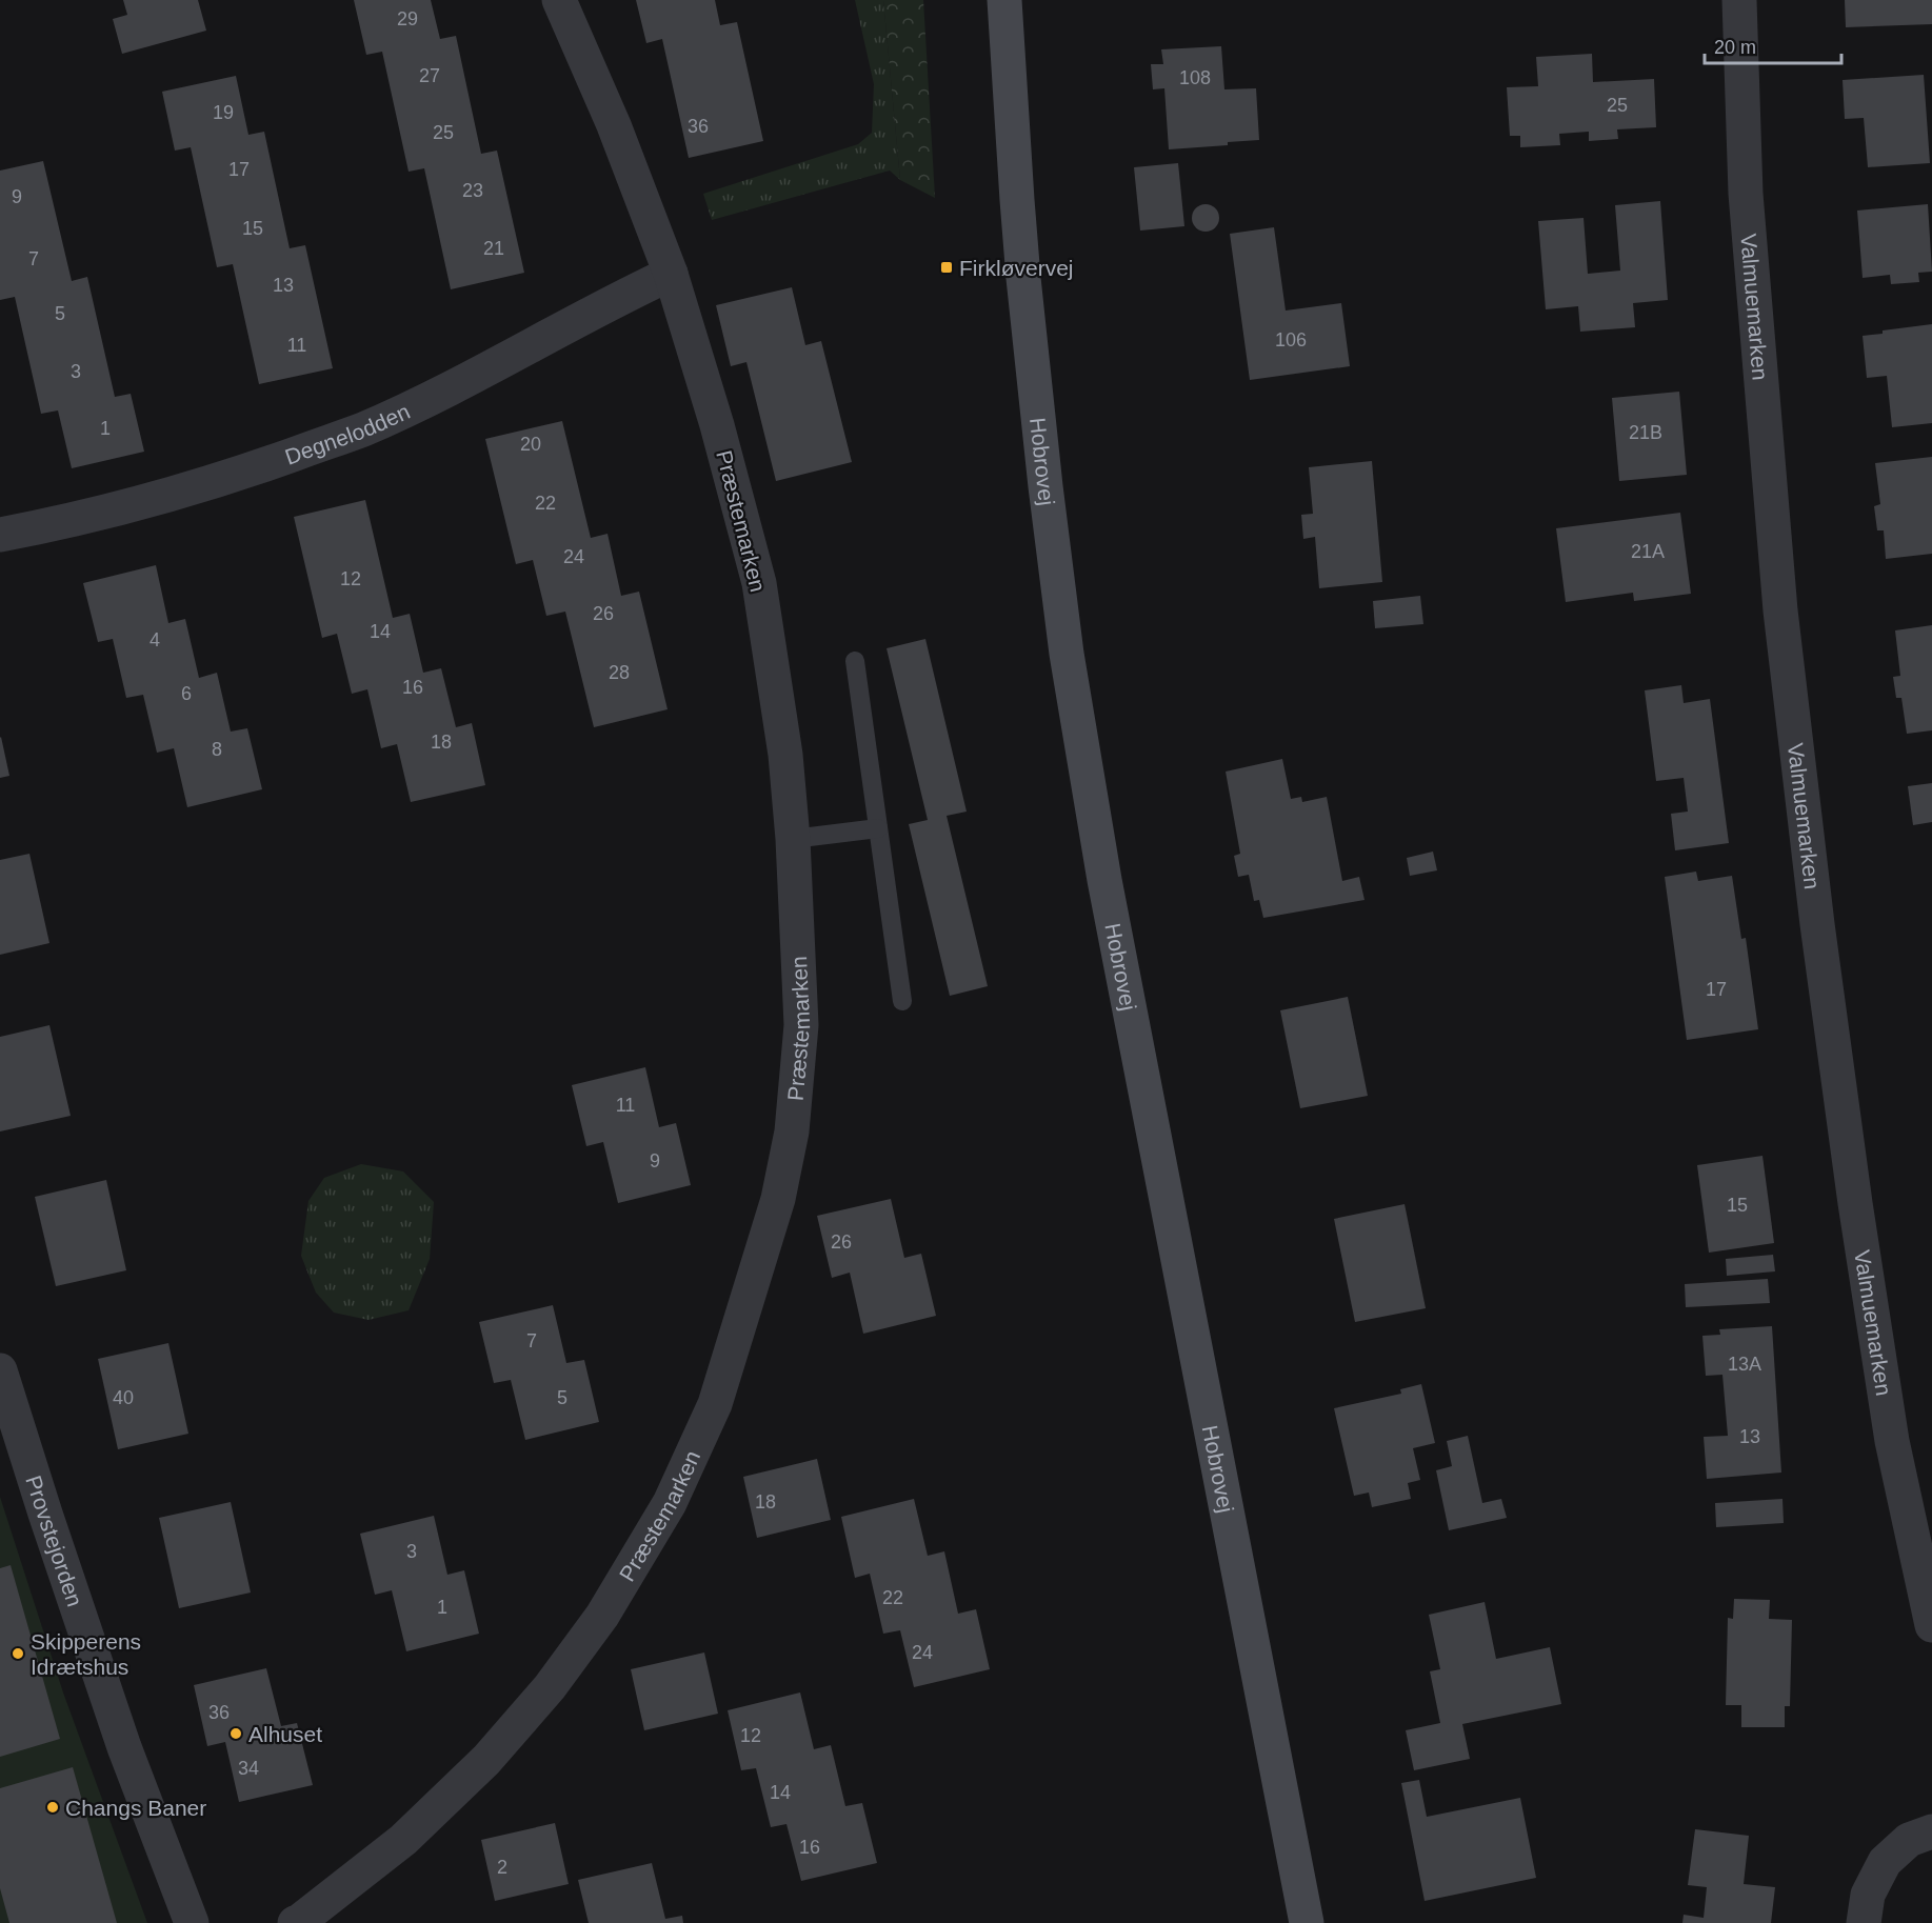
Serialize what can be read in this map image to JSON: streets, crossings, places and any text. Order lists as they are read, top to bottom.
{
  "streets": {
    "main road": ["Hobrovej"],
    "street": [
      "Valmuemarken",
      "Degnelodden",
      "Præstemarken",
      "Provstejorden"
    ]
  },
  "crossings": [
    ["Degnelodden", "Præstemarken"]
  ],
  "places": {
    "transit": ["Firkløvervej"],
    "other": ["Skipperens Idrætshus", "Alhuset", "Changs Baner"]
  },
  "house_numbers": [
    "29",
    "27",
    "108",
    "25",
    "19",
    "36",
    "25",
    "17",
    "23",
    "9",
    "15",
    "21",
    "7",
    "13",
    "5",
    "106",
    "11",
    "3",
    "1",
    "21B",
    "20",
    "22",
    "21A",
    "24",
    "12",
    "26",
    "14",
    "4",
    "28",
    "16",
    "6",
    "18",
    "8",
    "17",
    "11",
    "9",
    "15",
    "26",
    "7",
    "13A",
    "40",
    "5",
    "13",
    "18",
    "3",
    "22",
    "1",
    "24",
    "36",
    "12",
    "34",
    "14",
    "16",
    "2"
  ],
  "scale_bar": "20 m"
}
